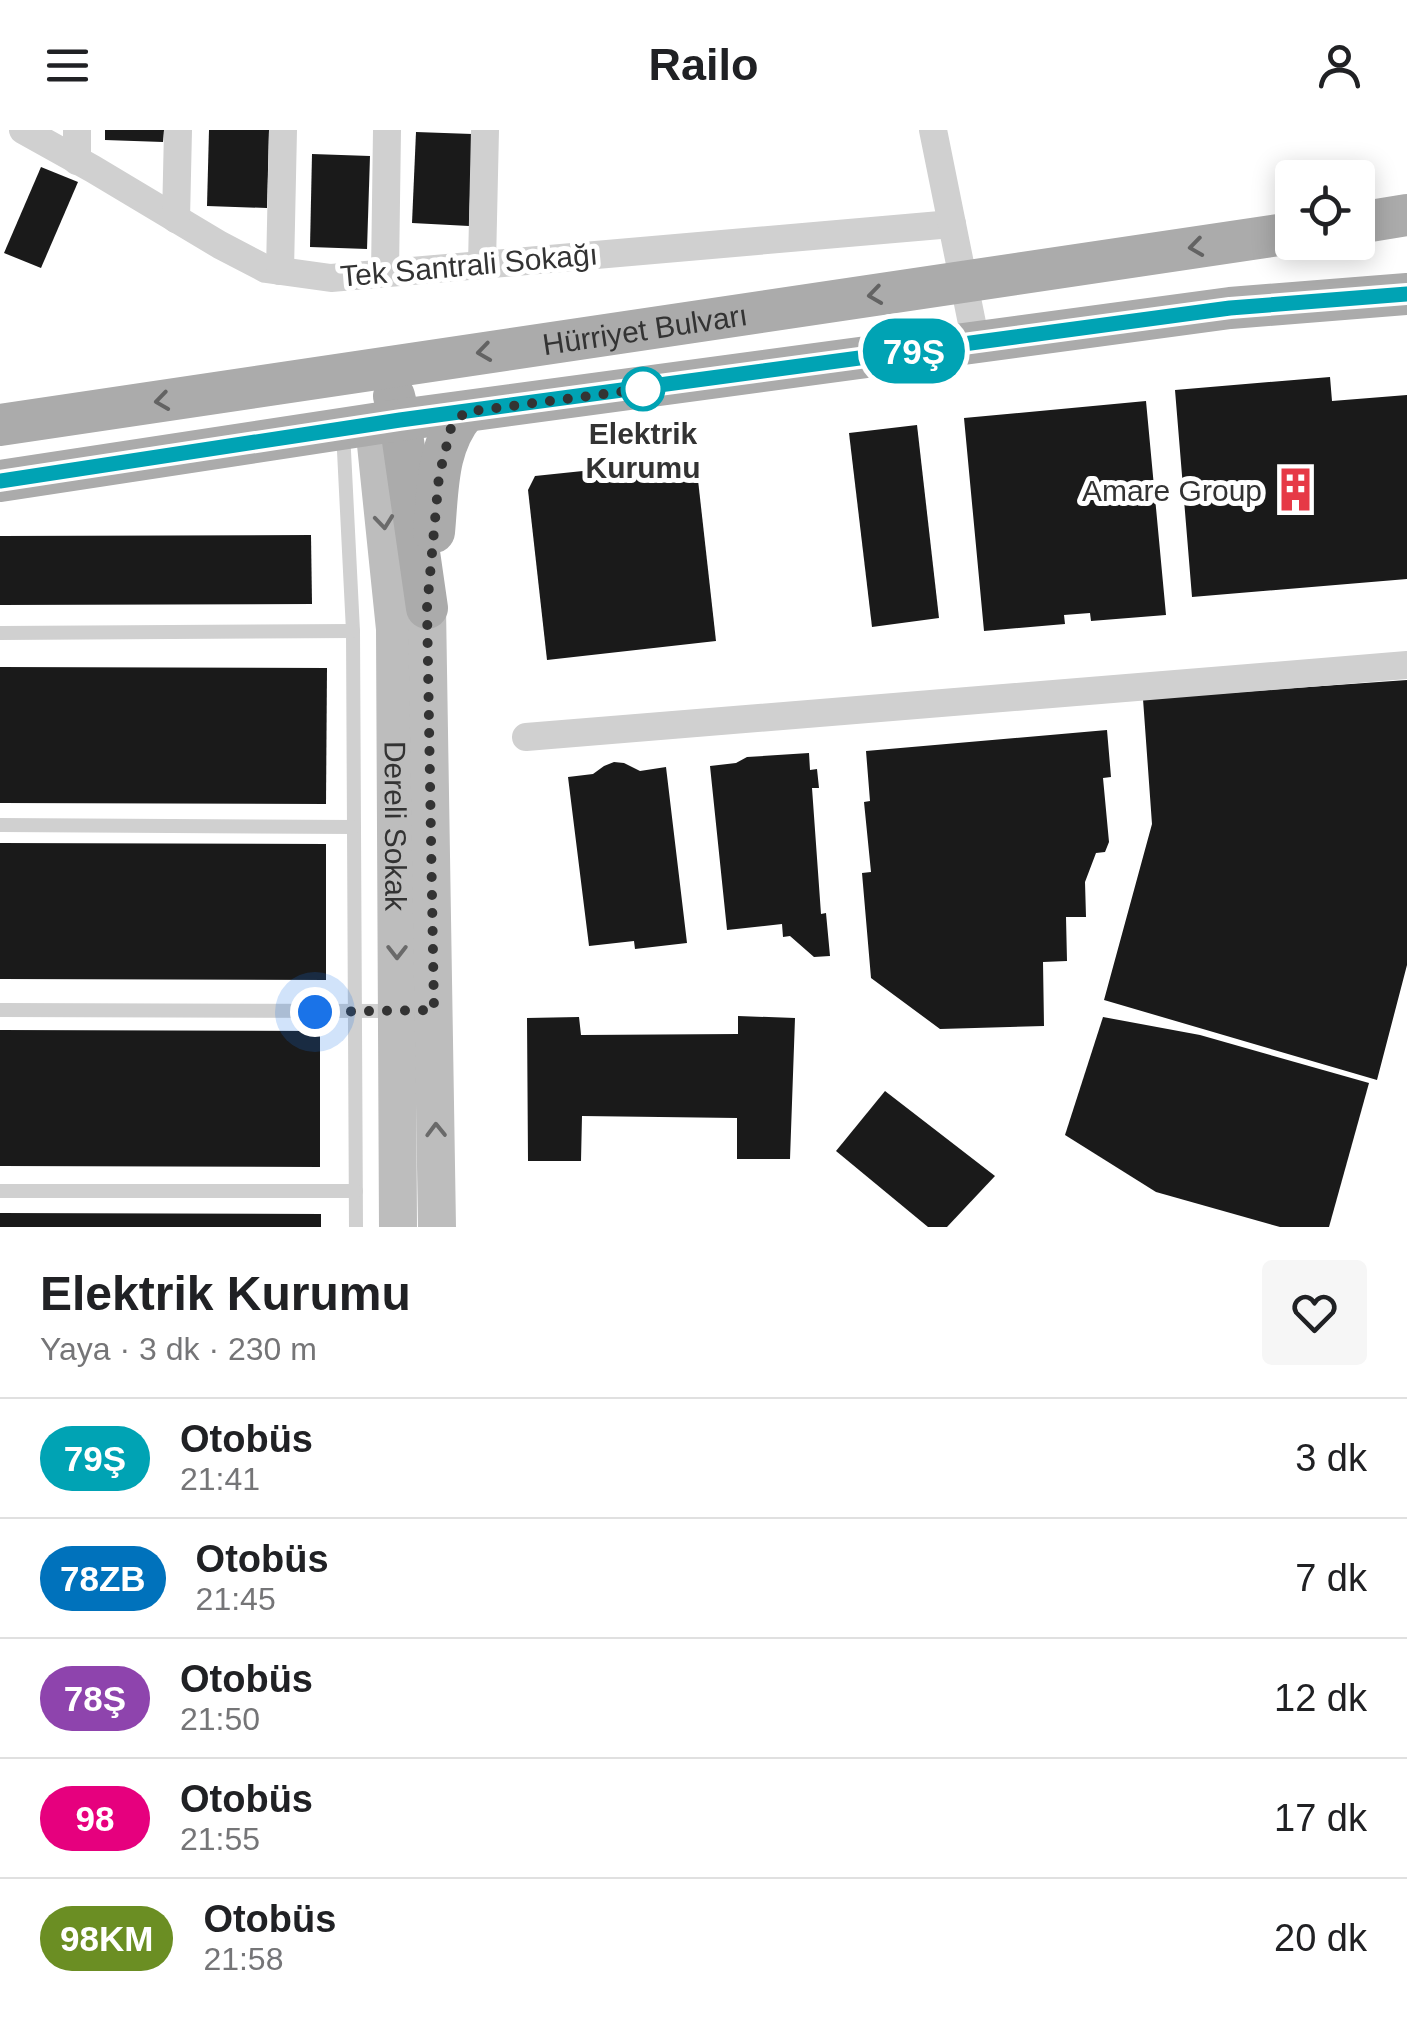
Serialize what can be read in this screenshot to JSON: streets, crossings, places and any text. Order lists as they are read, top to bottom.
{
  "streets": {
    "main road": ["Hürriyet Bulvarı"],
    "street": ["Tek Santrali Sokağı", "Dereli Sokak"]
  },
  "crossings": [
    ["Hürriyet Bulvarı", "Dereli Sokak"]
  ],
  "places": {
    "other": ["Elektrik Kurumu"],
    "building": ["Amare Group"]
  },
  "lines": ["bus line 79Ş"],
  "page": {
    "header": "Railo",
    "on_map": "79Ş",
    "heading": ["Elektrik Kurumu", "Yaya · 3 dk · 230 m"],
    "list": [
      {
        "mark": "79Ş",
        "name": "Otobüs",
        "note": "21:41",
        "value": "3 dk"
      },
      {
        "mark": "78ZB",
        "name": "Otobüs",
        "note": "21:45",
        "value": "7 dk"
      },
      {
        "mark": "78Ş",
        "name": "Otobüs",
        "note": "21:50",
        "value": "12 dk"
      },
      {
        "mark": "98",
        "name": "Otobüs",
        "note": "21:55",
        "value": "17 dk"
      },
      {
        "mark": "98KM",
        "name": "Otobüs",
        "note": "21:58",
        "value": "20 dk"
      }
    ]
  }
}
